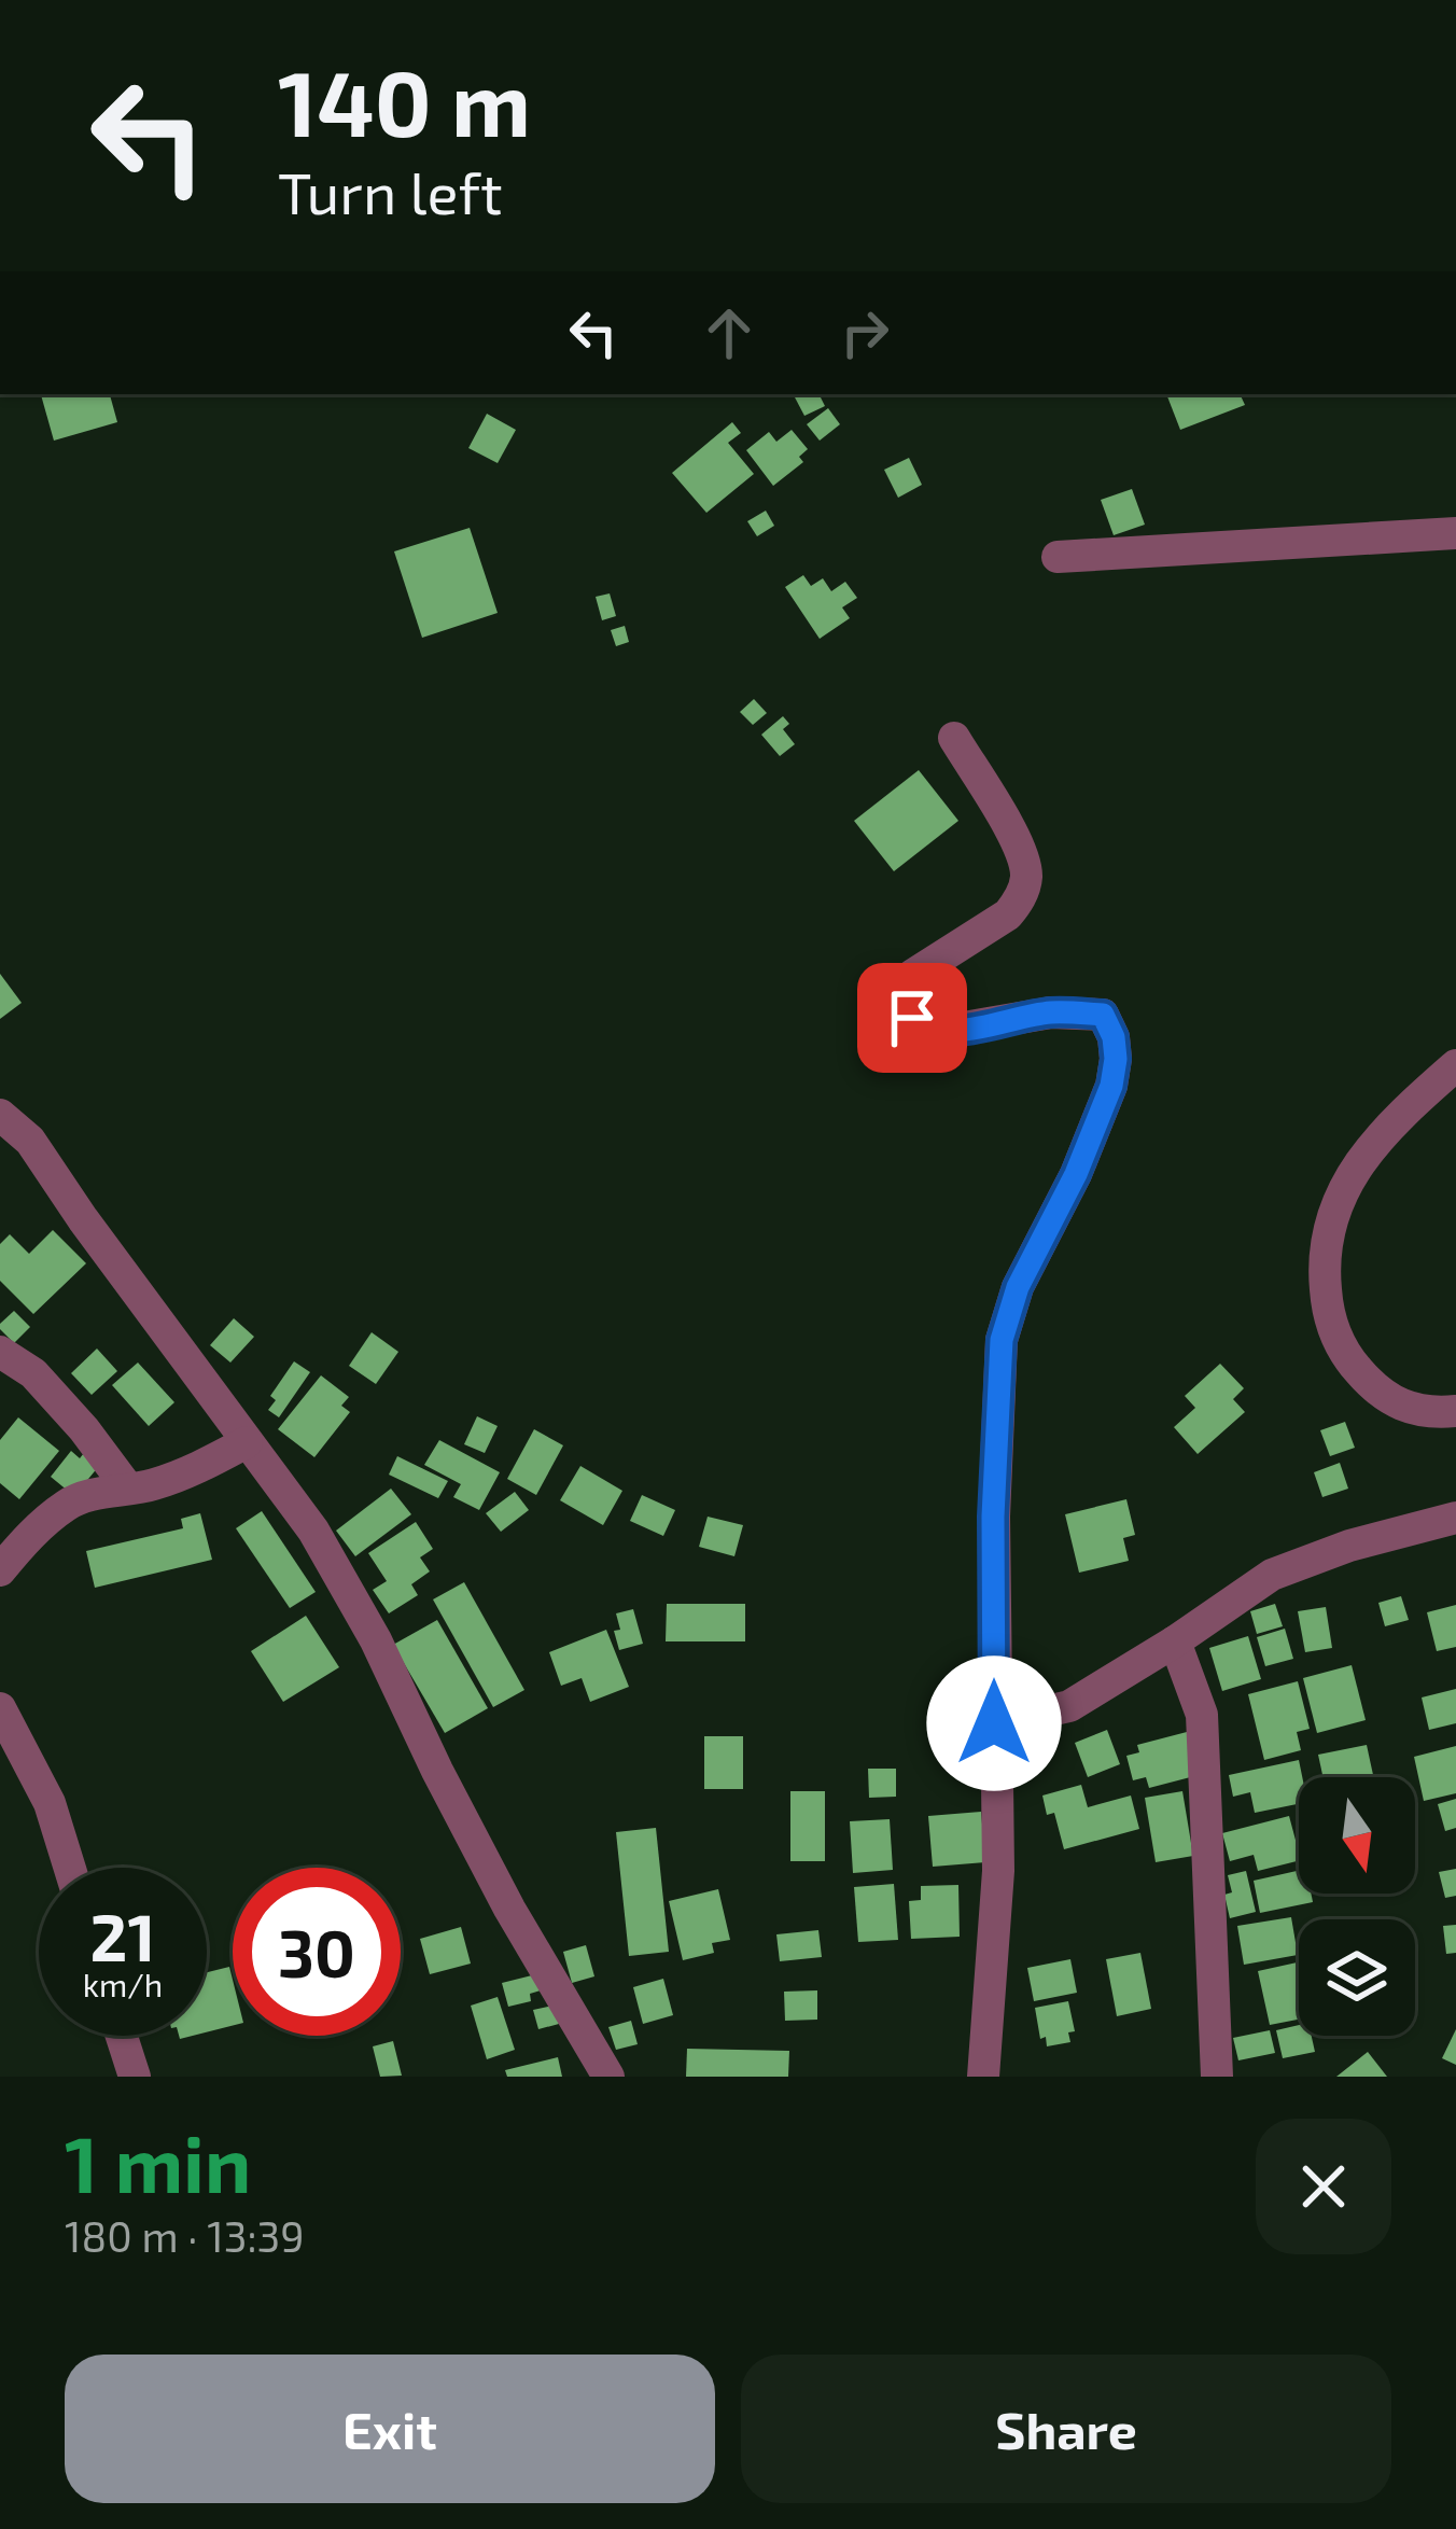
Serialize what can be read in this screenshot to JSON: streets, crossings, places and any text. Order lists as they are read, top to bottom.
{
  "north": "bottom",
  "page": {
    "turn": ["140 m", "Turn left"],
    "speed": "21 km/h",
    "limit": "30",
    "heading": ["1 min", "180 m · 13:39"],
    "buttons": ["Exit", "Share"]
  }
}
